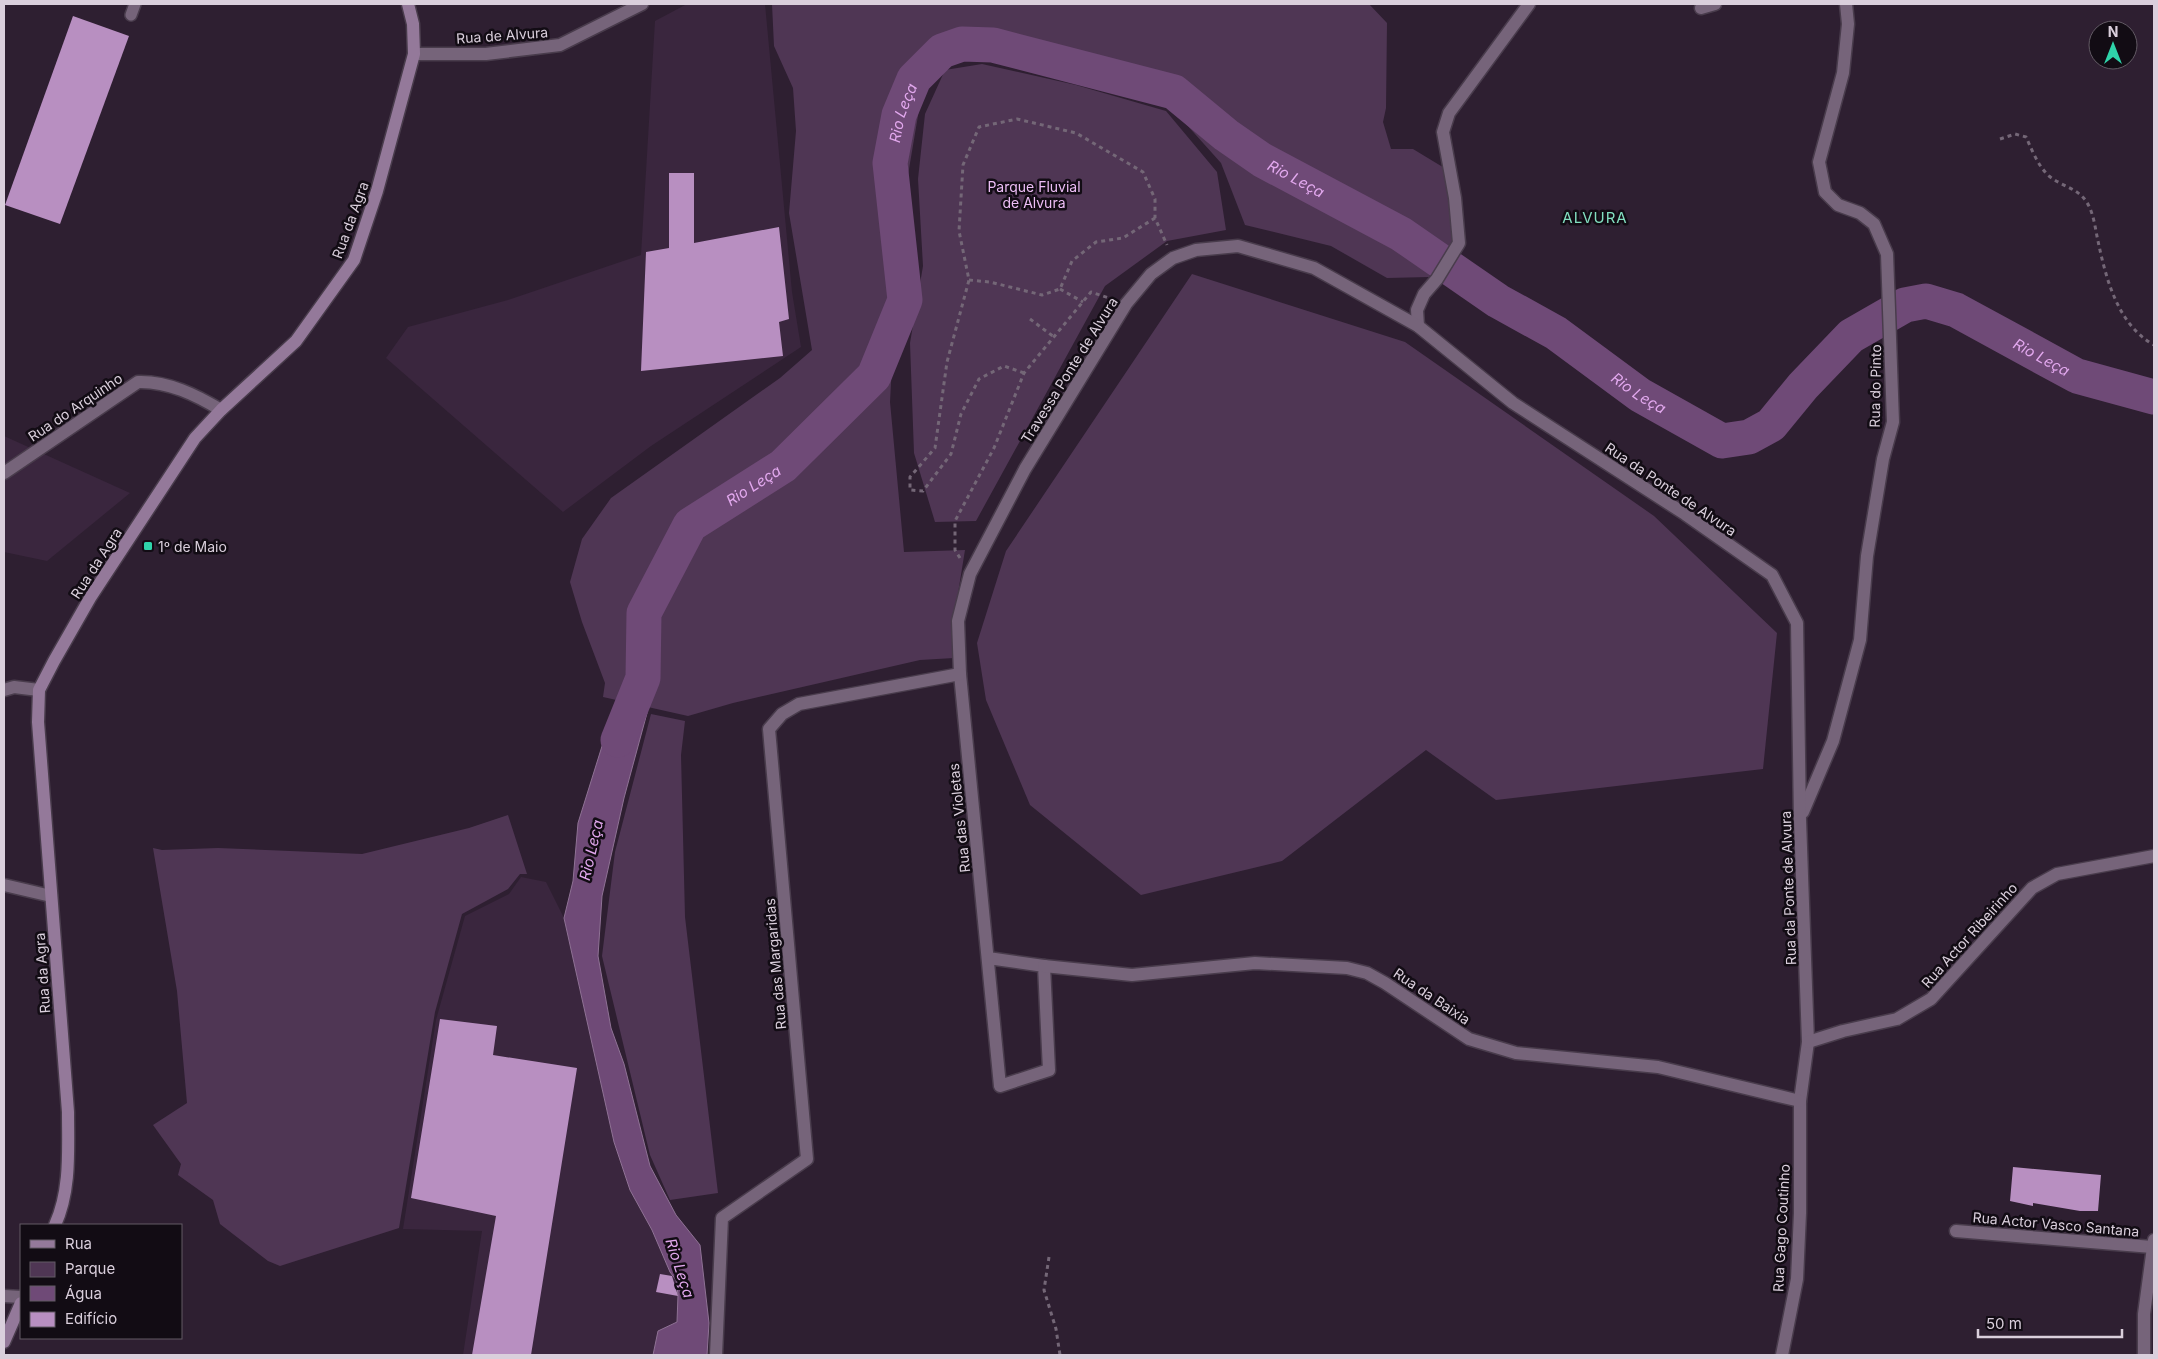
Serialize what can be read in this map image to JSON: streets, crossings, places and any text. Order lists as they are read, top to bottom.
{
  "streets": {
    "main road": ["Rua da Agra"],
    "street": [
      "Rua de Alvura",
      "Travessa Ponte de Alvura",
      "Rua do Pinto",
      "Rua do Arquinho",
      "Rua da Ponte de Alvura",
      "Rua das Violetas",
      "Rua Actor Ribeirinho",
      "Rua das Margaridas",
      "Rua da Baixia",
      "Rua Actor Vasco Santana",
      "Rua Gago Coutinho"
    ]
  },
  "crossings": [
    ["Rua de Alvura", "Rua da Agra"],
    ["Rua da Agra", "Rua do Arquinho"],
    ["Travessa Ponte de Alvura", "Rua da Ponte de Alvura"],
    ["Travessa Ponte de Alvura", "Rua das Violetas"],
    ["Travessa Ponte de Alvura", "Rua das Margaridas"],
    ["Rua do Pinto", "Rua da Ponte de Alvura"],
    ["Rua da Ponte de Alvura", "Rua Actor Ribeirinho"],
    ["Rua da Ponte de Alvura", "Rua da Baixia"],
    ["Rua da Ponte de Alvura", "Rua Gago Coutinho"],
    ["Rua das Violetas", "Rua das Margaridas"],
    ["Rua das Violetas", "Rua da Baixia"],
    ["Rua da Baixia", "Rua Gago Coutinho"]
  ],
  "districts": ["ALVURA"],
  "water": ["Rio Leça"],
  "parks": ["Parque Fluvial de Alvura"],
  "places": {
    "transit": ["1º de Maio"]
  },
  "legend": [
    "Rua",
    "Parque",
    "Água",
    "Edifício"
  ],
  "scale_bar": "50 m",
  "north": "top"
}
